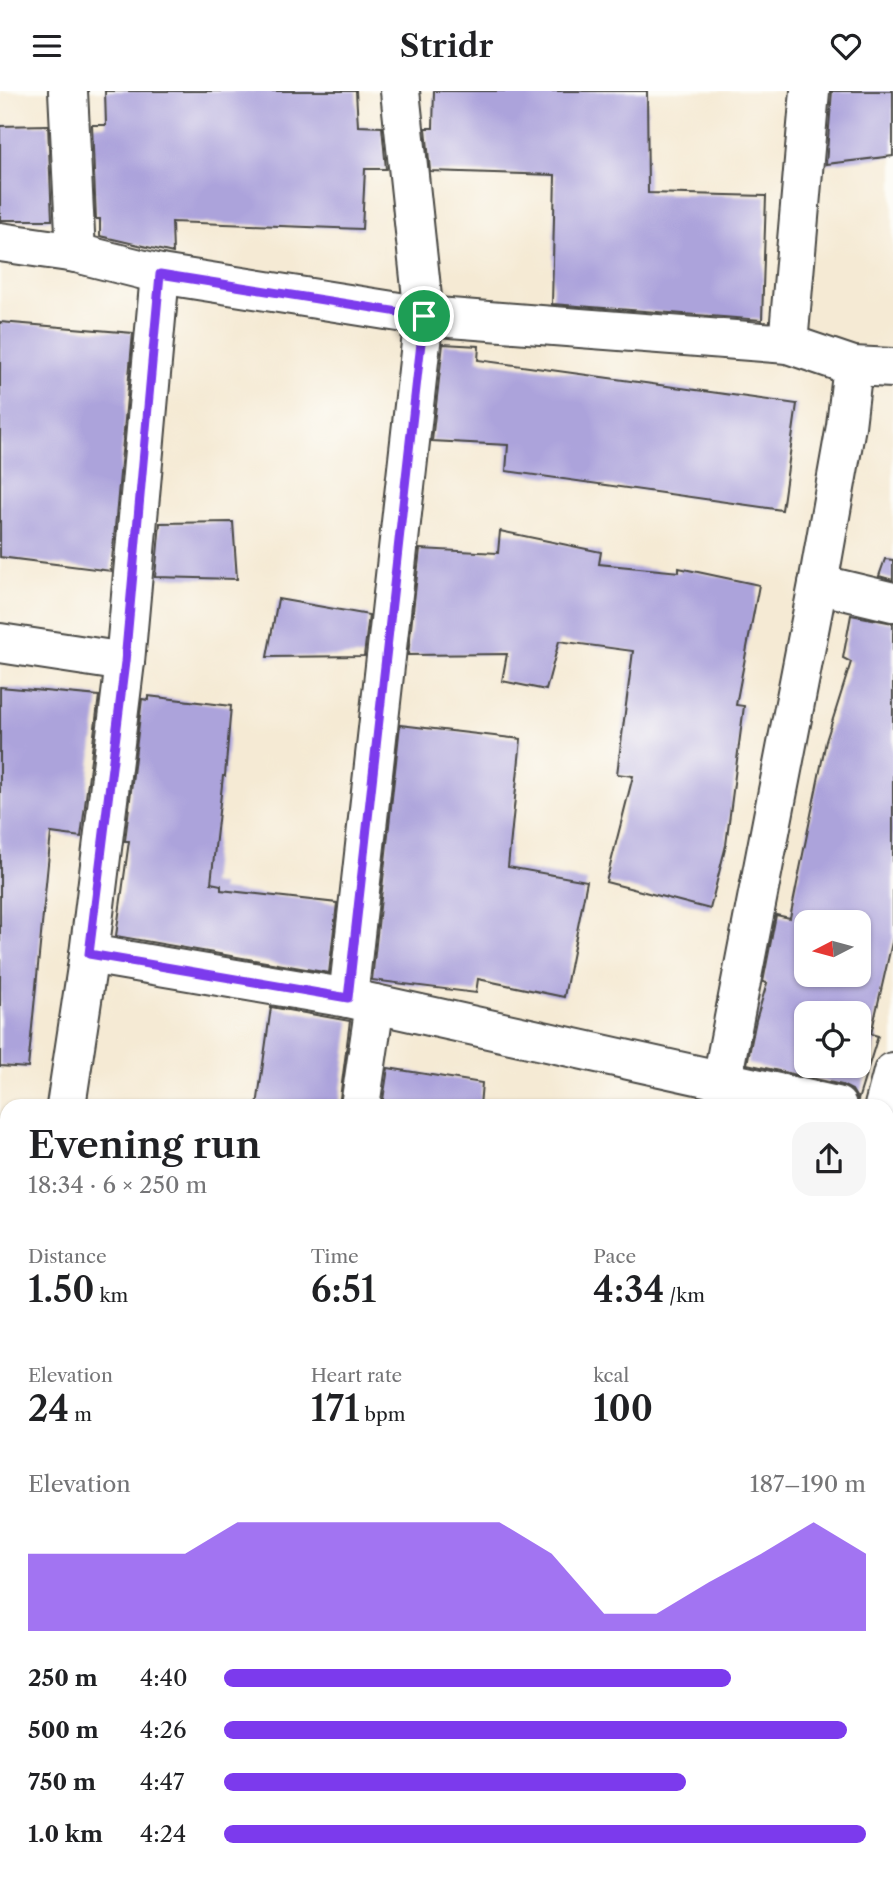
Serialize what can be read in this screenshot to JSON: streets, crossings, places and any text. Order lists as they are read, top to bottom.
{
  "north": "left",
  "page": {
    "header": "Stridr",
    "heading": ["Evening run", "18:34 · 6 × 250 m"],
    "stats": [
      ["Distance", "1.50 km"],
      ["Time", "6:51"],
      ["Pace", "4:34 /km"],
      ["Elevation", "24 m"],
      ["Heart rate", "171 bpm"],
      ["kcal", "100"]
    ],
    "chart": ["Elevation", "187–190 m"],
    "list": [
      {
        "name": "250 m",
        "note": "4:40"
      },
      {
        "name": "500 m",
        "note": "4:26"
      },
      {
        "name": "750 m",
        "note": "4:47"
      },
      {
        "name": "1.0 km",
        "note": "4:24"
      }
    ]
  }
}
